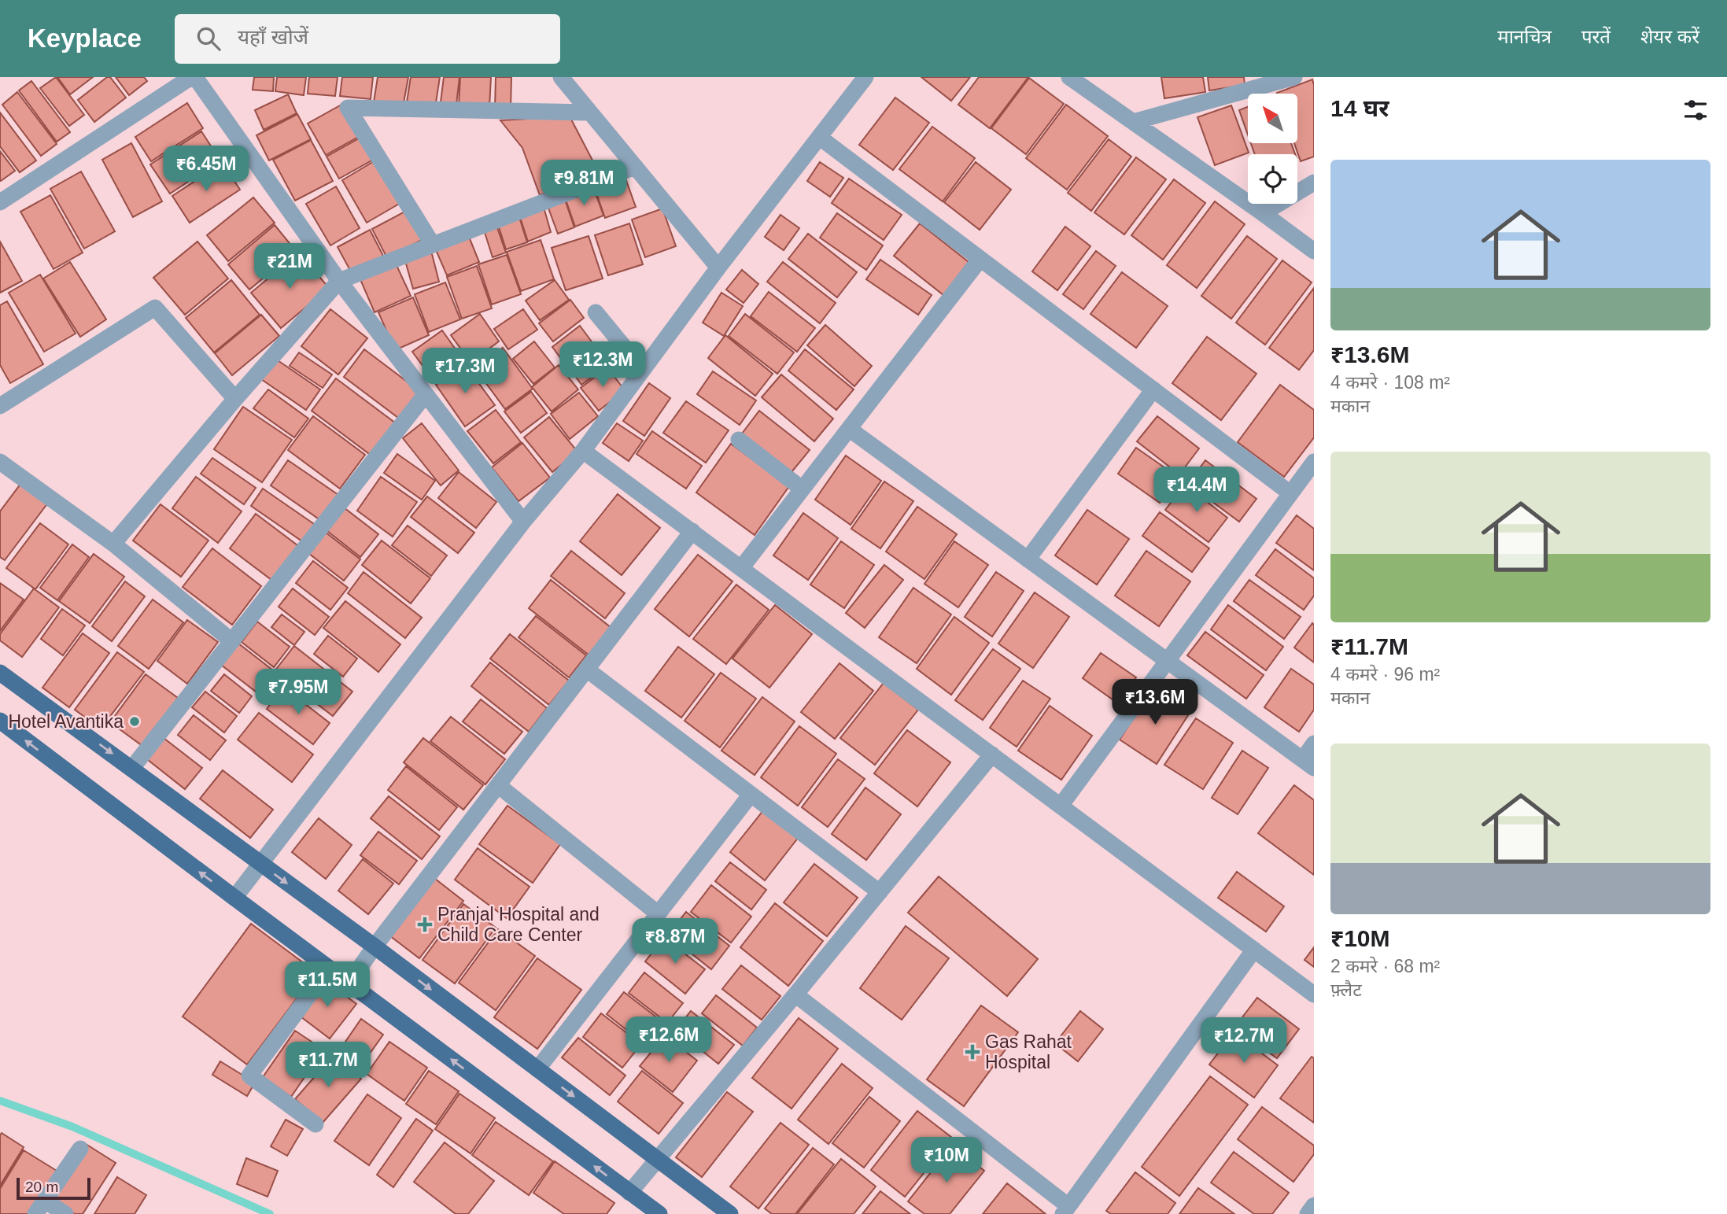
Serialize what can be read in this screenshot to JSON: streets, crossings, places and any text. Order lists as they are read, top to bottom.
{
  "places": {
    "other": ["Hotel Avantika"],
    "health": ["Pranjal Hospital and Child Care Center", "Gas Rahat Hospital"]
  },
  "scale_bar": "20 m",
  "north": "top left",
  "page": {
    "header": "Keyplace",
    "search": "यहाँ खोजें",
    "nav": ["मानचित्र", "परतें", "शेयर करें"],
    "heading": "14 घर",
    "list": [
      {
        "name": "₹13.6M",
        "note": "4 कमरे · 108 m² · मकान"
      },
      {
        "name": "₹11.7M",
        "note": "4 कमरे · 96 m² · मकान"
      },
      {
        "name": "₹10M",
        "note": "2 कमरे · 68 m² · फ़्लैट"
      }
    ],
    "price": [
      "₹6.45M",
      "₹9.81M",
      "₹21M",
      "₹12.3M",
      "₹17.3M",
      "₹14.4M",
      "₹7.95M",
      "₹13.6M",
      "₹8.87M",
      "₹11.5M",
      "₹12.6M",
      "₹12.7M",
      "₹11.7M",
      "₹10M"
    ],
    "scale": "20 m"
  }
}
